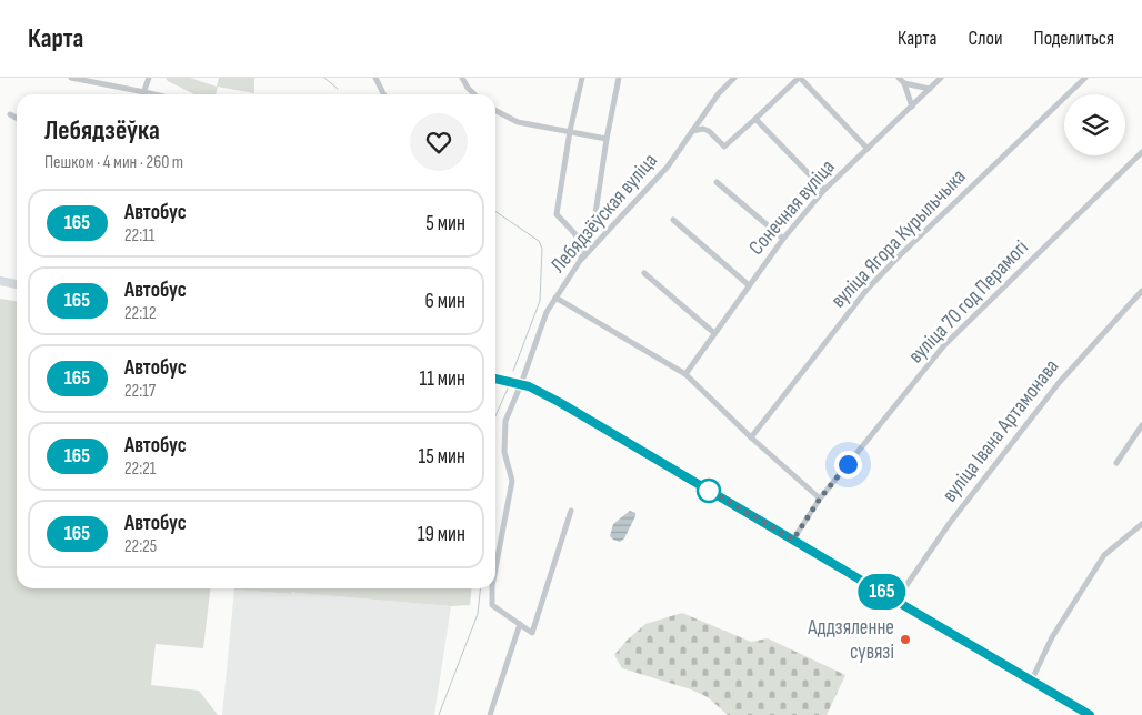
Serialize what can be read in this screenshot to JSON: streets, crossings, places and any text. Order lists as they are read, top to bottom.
{
  "streets": {
    "street": [
      "Сонечная вуліца",
      "Лебядзёўская вуліца",
      "вуліца Ягора Курыльчыка",
      "вуліца 70 год Перамогі",
      "вуліца Івана Артамонава"
    ]
  },
  "places": ["Аддзяленне сувязі"],
  "lines": ["bus line 165"],
  "page": {
    "header": "Карта",
    "nav": ["Карта", "Слои", "Поделиться"],
    "on_map": "165",
    "heading": ["Лебядзёўка", "Пешком · 4 мин · 260 m"],
    "list": [
      {
        "mark": "165",
        "name": "Автобус",
        "note": "22:11",
        "value": "5 мин"
      },
      {
        "mark": "165",
        "name": "Автобус",
        "note": "22:12",
        "value": "6 мин"
      },
      {
        "mark": "165",
        "name": "Автобус",
        "note": "22:17",
        "value": "11 мин"
      },
      {
        "mark": "165",
        "name": "Автобус",
        "note": "22:21",
        "value": "15 мин"
      },
      {
        "mark": "165",
        "name": "Автобус",
        "note": "22:25",
        "value": "19 мин"
      }
    ]
  }
}
